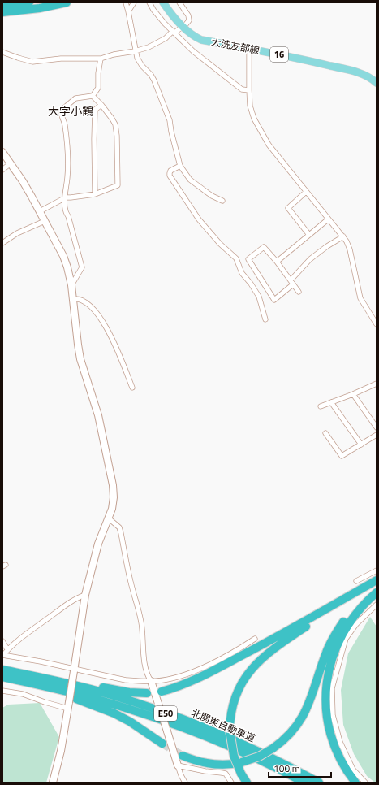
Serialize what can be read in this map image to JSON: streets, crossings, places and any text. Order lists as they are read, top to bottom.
{
  "streets": {
    "highway": ["E50", "北関東自動車道"],
    "main road": ["大洗友部線", "16"]
  },
  "districts": ["大字小鶴"],
  "scale_bar": "100 m"
}
